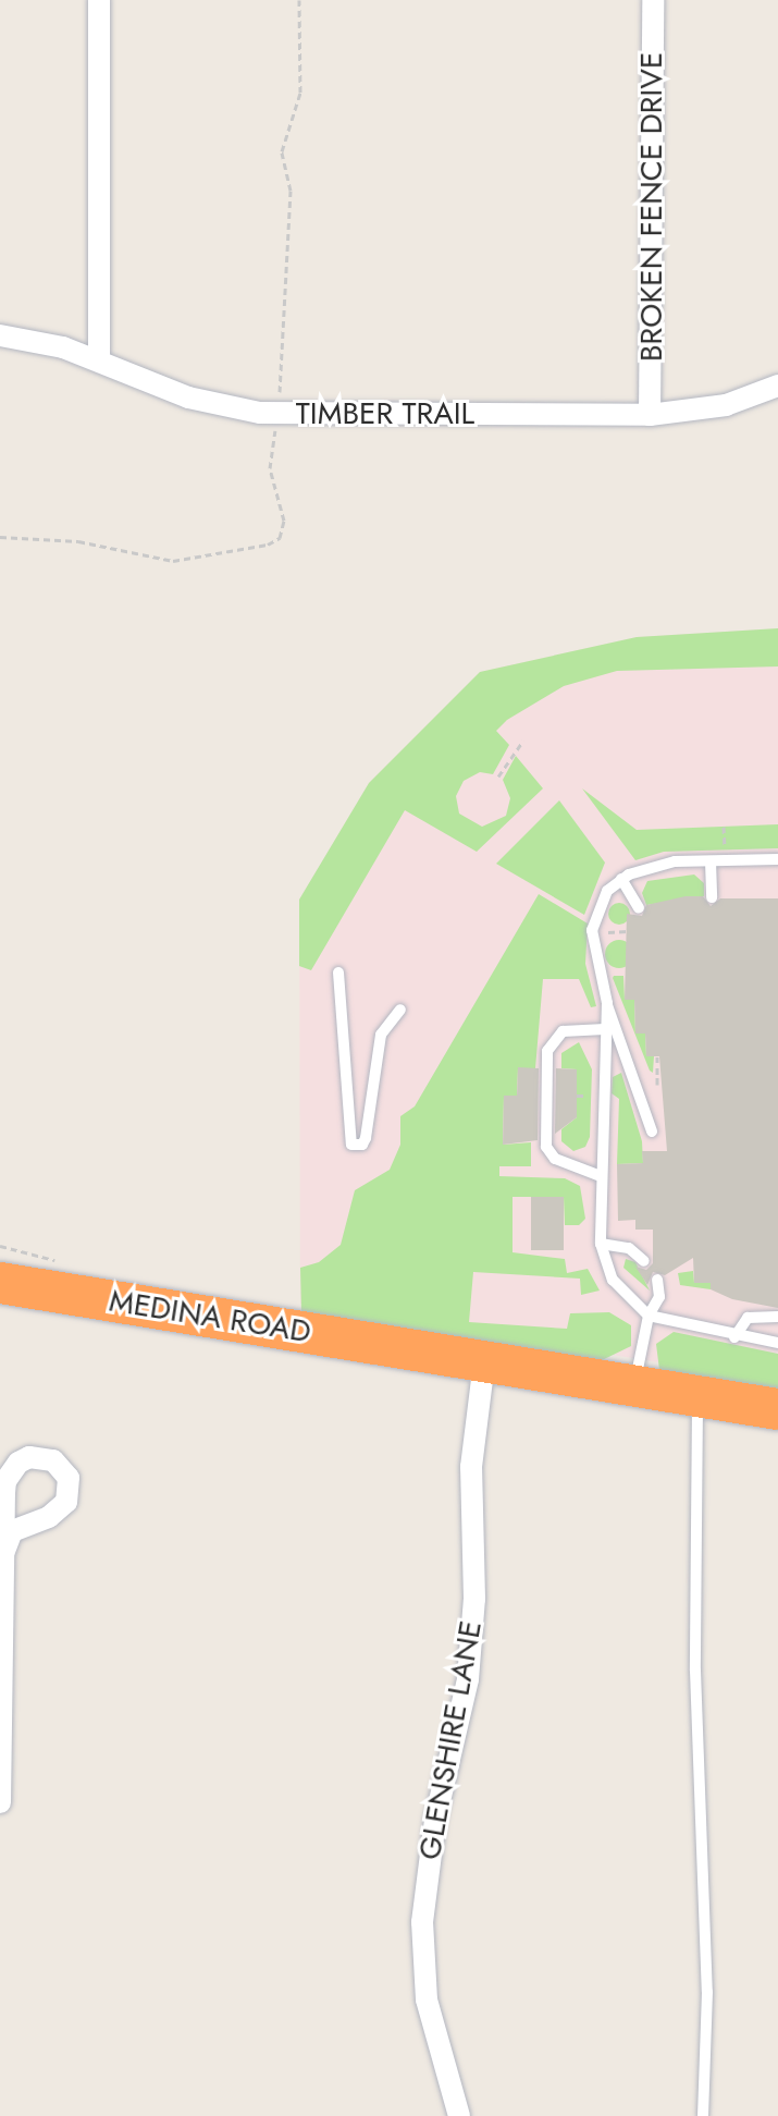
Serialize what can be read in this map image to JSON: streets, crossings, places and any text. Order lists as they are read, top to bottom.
{
  "streets": {
    "highway": ["MEDINA ROAD"],
    "street": ["BROKEN FENCE DRIVE", "TIMBER TRAIL", "GLENSHIRE LANE"]
  },
  "crossings": [
    ["BROKEN FENCE DRIVE", "TIMBER TRAIL"],
    ["MEDINA ROAD", "GLENSHIRE LANE"]
  ]
}
